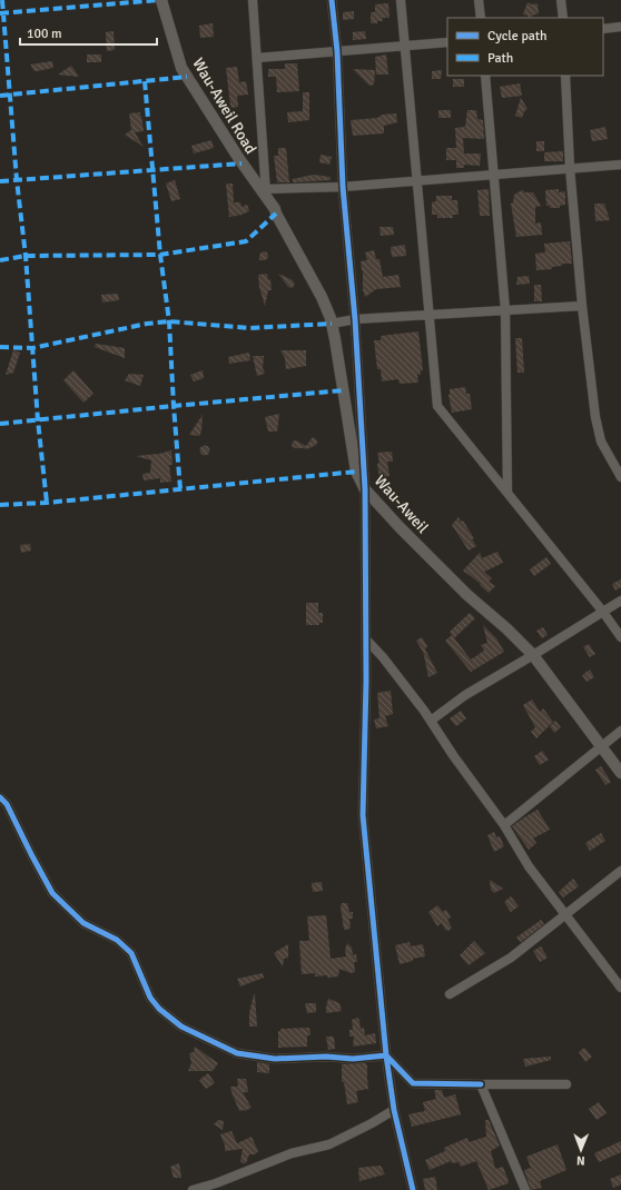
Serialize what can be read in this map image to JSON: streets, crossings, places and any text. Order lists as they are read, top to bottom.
{
  "streets": {
    "street": ["Wau-Aweil Road", "Wau-Aweil"]
  },
  "crossings": [
    ["Wau-Aweil Road", "Wau-Aweil"]
  ],
  "legend": ["Cycle path", "Path"],
  "scale_bar": "100 m",
  "north": "bottom"
}
